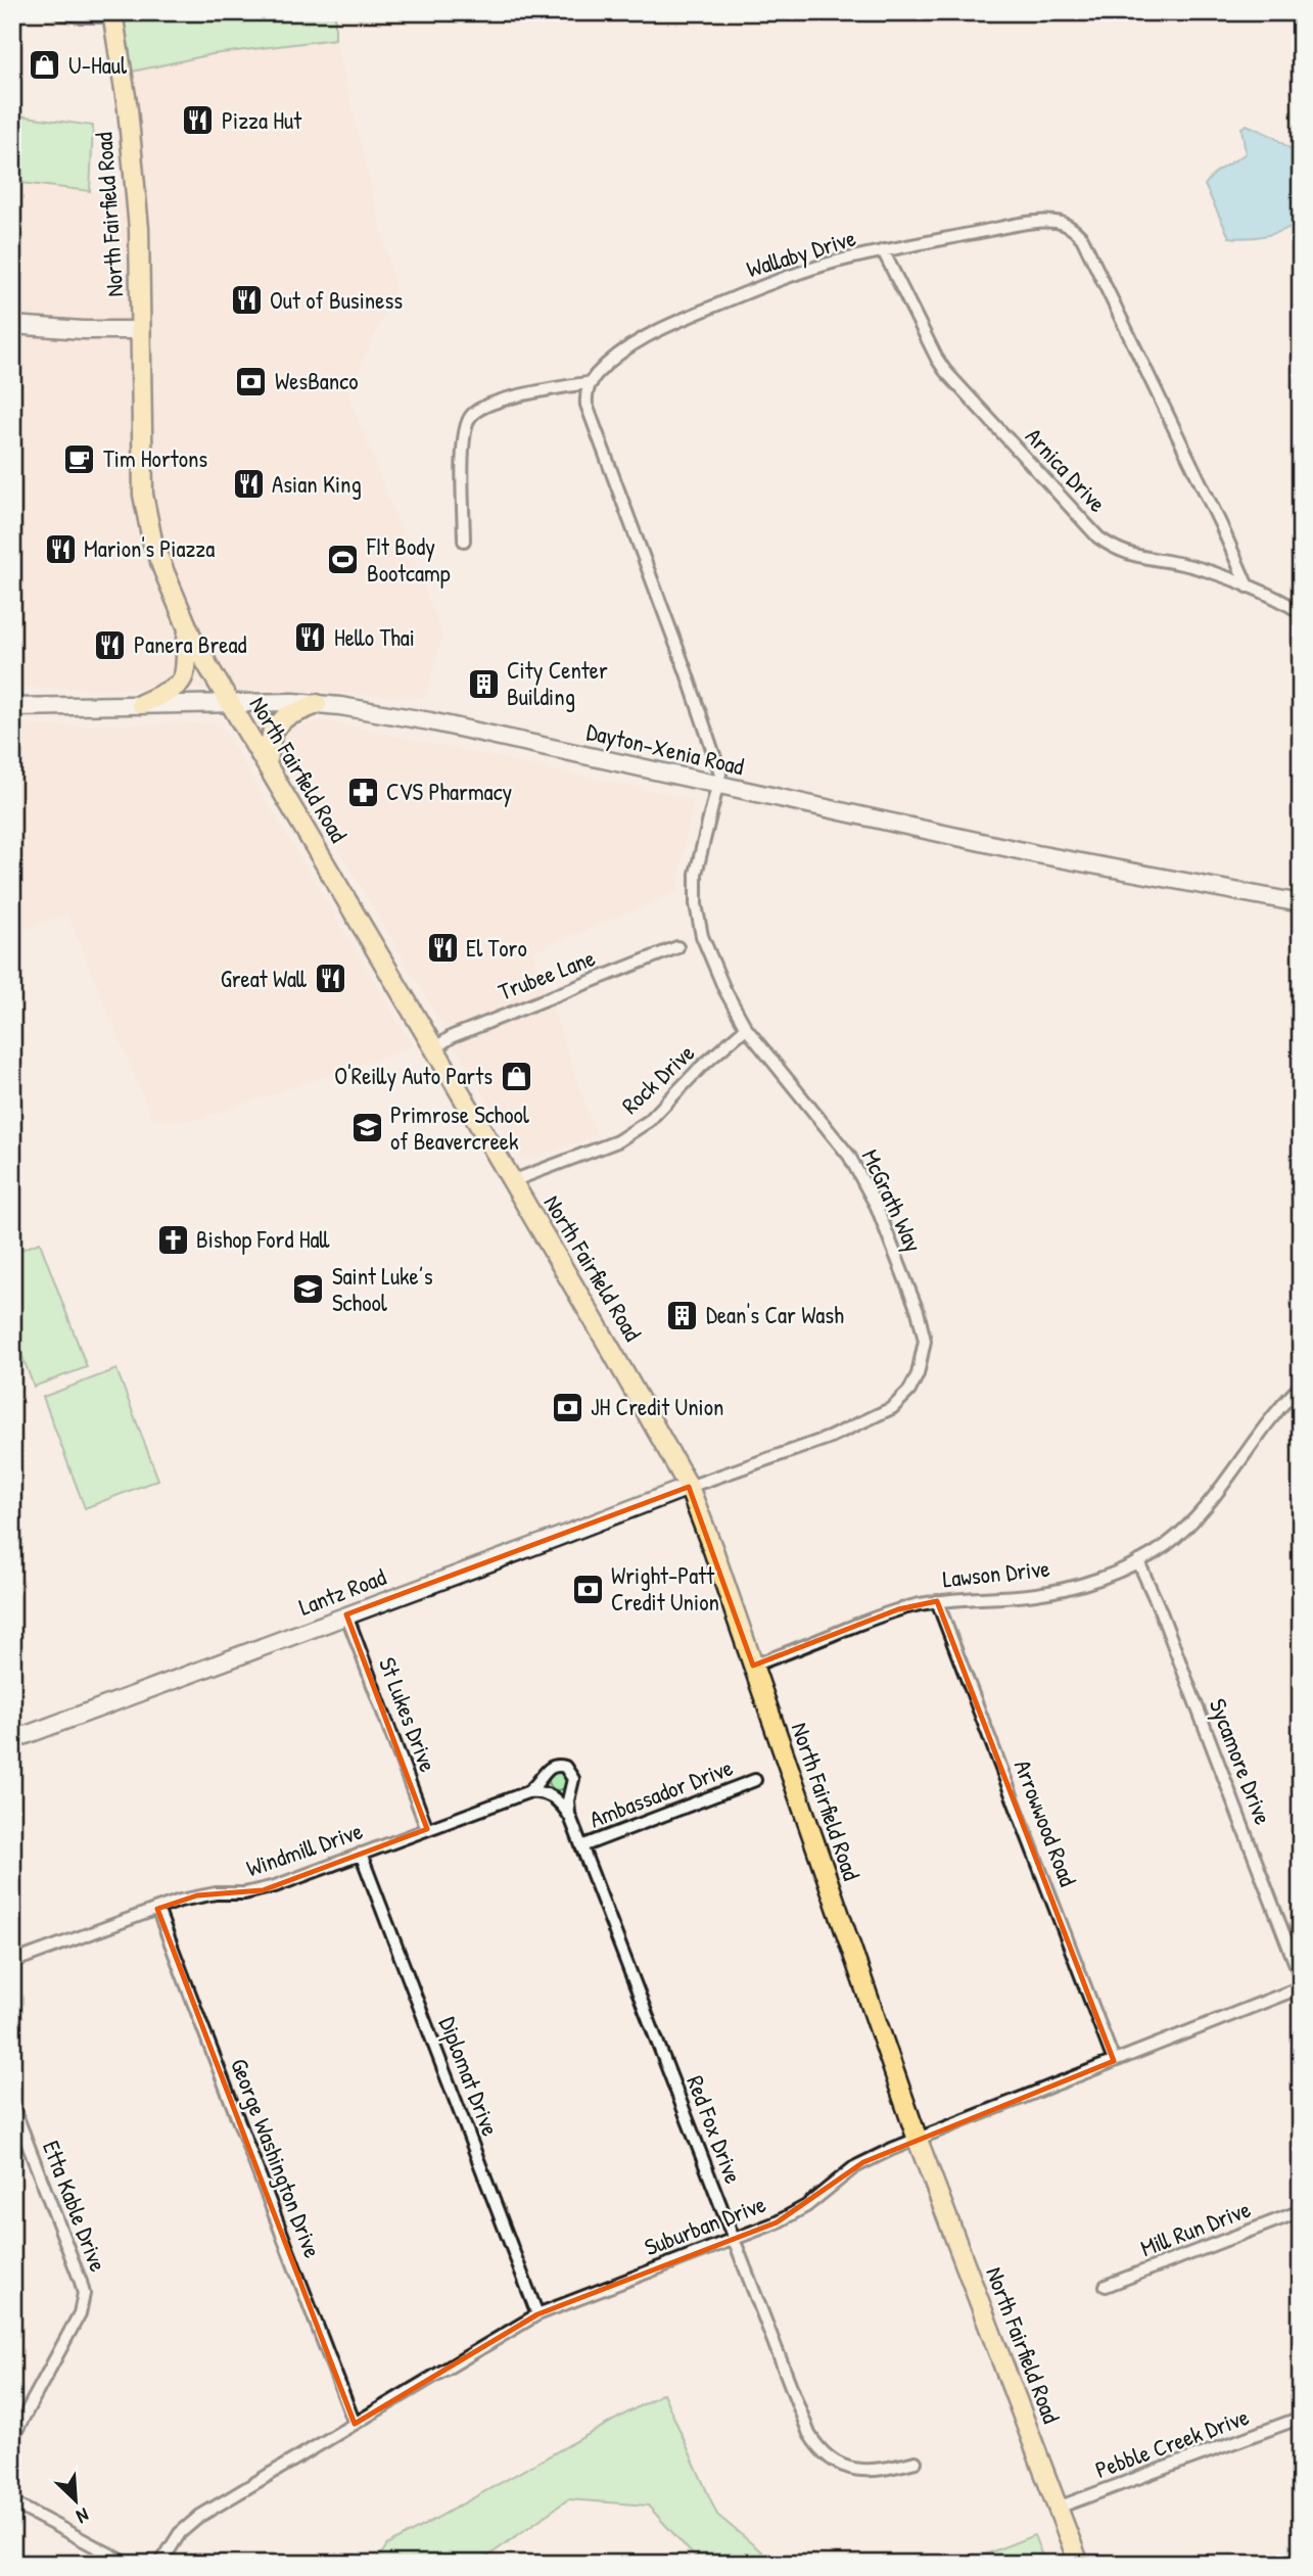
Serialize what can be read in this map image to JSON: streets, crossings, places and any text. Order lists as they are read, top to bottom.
{
  "streets": {
    "main road": ["North Fairfield Road", "Dayton-Xenia Road", "Lantz Road"],
    "street": [
      "Wallaby Drive",
      "Arnica Drive",
      "Trubee Lane",
      "Rock Drive",
      "McGrath Way",
      "Lawson Drive",
      "St Lukes Drive",
      "Sycamore Drive",
      "Ambassador Drive",
      "Arrowwood Road",
      "Windmill Drive",
      "Diplomat Drive",
      "Red Fox Drive",
      "George Washington Drive",
      "Etta Kable Drive",
      "Suburban Drive",
      "Mill Run Drive",
      "Pebble Creek Drive"
    ]
  },
  "crossings": [
    ["North Fairfield Road", "Dayton-Xenia Road"],
    ["North Fairfield Road", "Trubee Lane"],
    ["North Fairfield Road", "Rock Drive"],
    ["North Fairfield Road", "McGrath Way"],
    ["North Fairfield Road", "Lawson Drive"],
    ["North Fairfield Road", "Lantz Road"],
    ["North Fairfield Road", "Suburban Drive"],
    ["North Fairfield Road", "Pebble Creek Drive"],
    ["Wallaby Drive", "Arnica Drive"],
    ["Dayton-Xenia Road", "McGrath Way"],
    ["Rock Drive", "McGrath Way"],
    ["McGrath Way", "Lantz Road"],
    ["Lawson Drive", "Sycamore Drive"],
    ["Lawson Drive", "Arrowwood Road"],
    ["Lantz Road", "St Lukes Drive"],
    ["St Lukes Drive", "Windmill Drive"],
    ["Ambassador Drive", "Red Fox Drive"],
    ["Arrowwood Road", "Suburban Drive"],
    ["Windmill Drive", "Diplomat Drive"],
    ["Windmill Drive", "George Washington Drive"],
    ["Diplomat Drive", "Suburban Drive"],
    ["Red Fox Drive", "Suburban Drive"],
    ["George Washington Drive", "Suburban Drive"]
  ],
  "places": {
    "shop": ["U-Haul", "O'Reilly Auto Parts"],
    "restaurant": [
      "Pizza Hut",
      "Out of Business",
      "Asian King",
      "Marion's Piazza",
      "Hello Thai",
      "Panera Bread",
      "El Toro",
      "Great Wall"
    ],
    "bank": ["WesBanco", "JH Credit Union", "Wright-Patt Credit Union"],
    "cafe": ["Tim Hortons"],
    "sports": ["FIt Body Bootcamp"],
    "building": ["City Center Building", "Dean's Car Wash"],
    "pharmacy": ["CVS Pharmacy"],
    "school or university": ["Primrose School of Beavercreek", "Saint Luke’s School"],
    "church": ["Bishop Ford Hall"]
  },
  "north": "bottom right"
}
